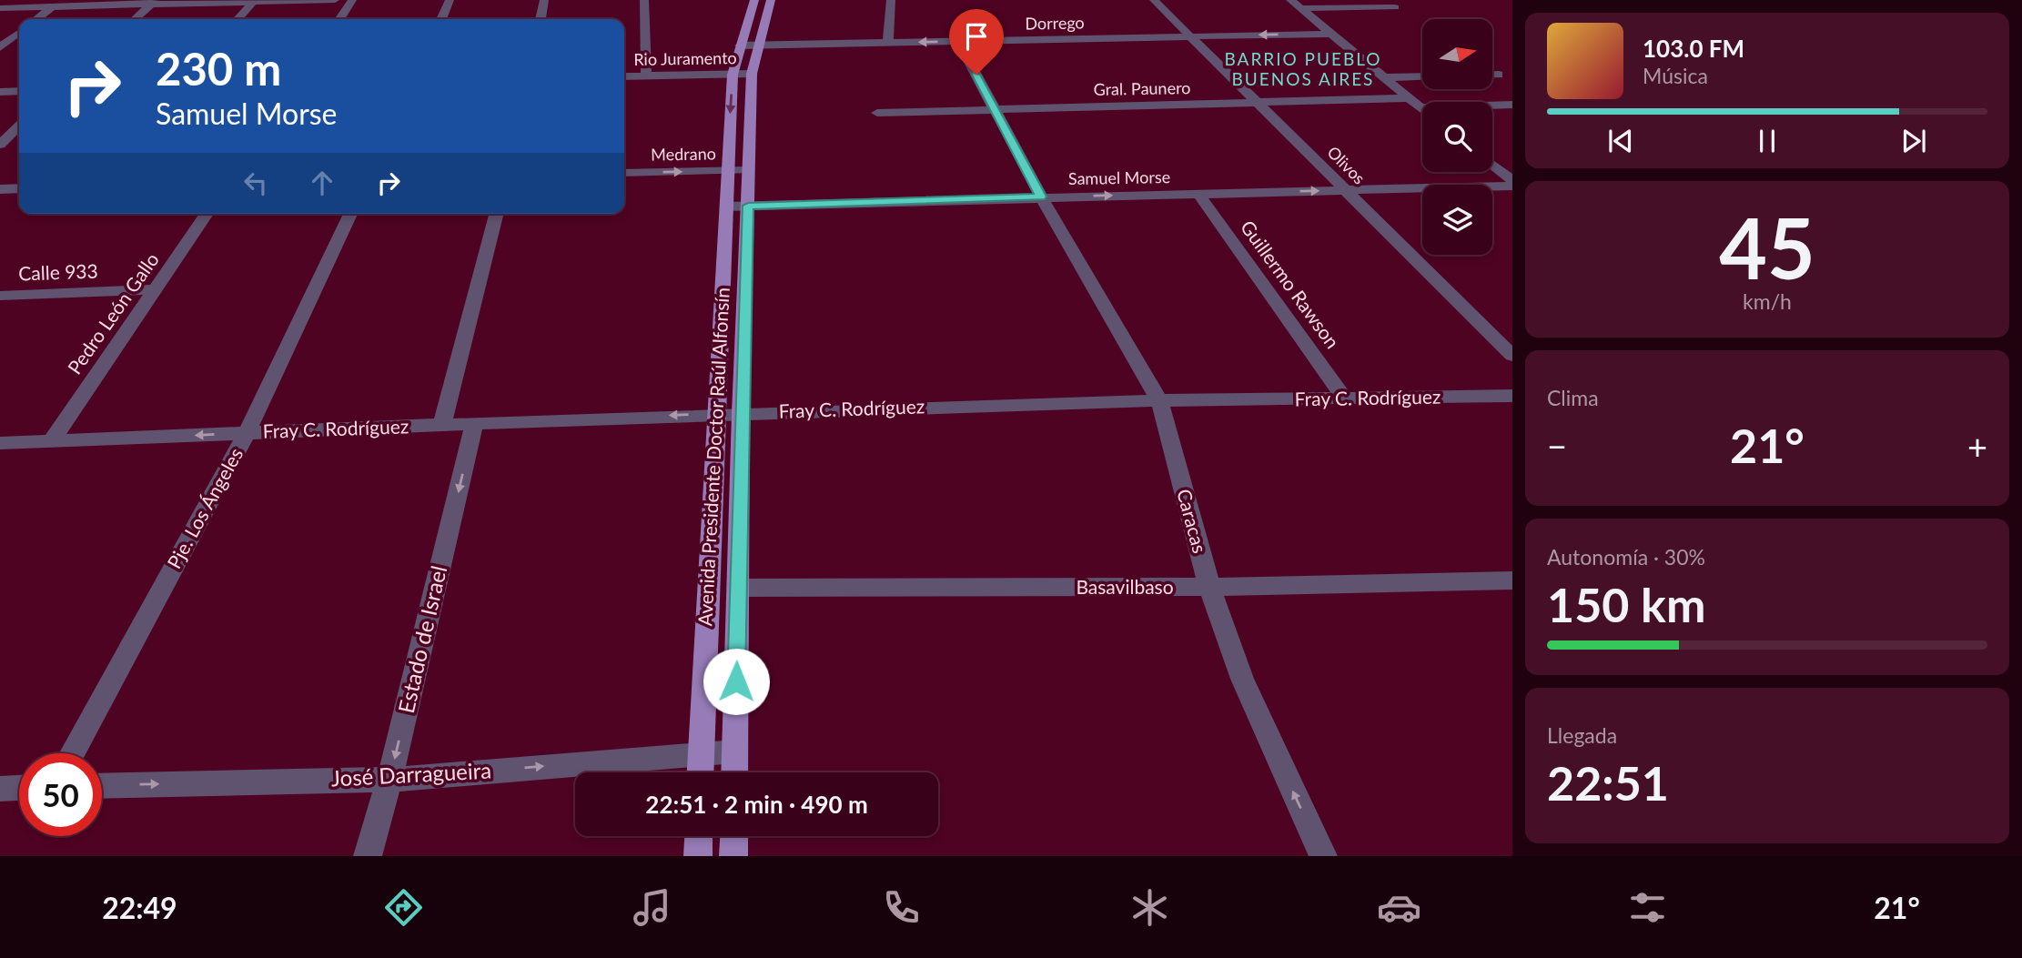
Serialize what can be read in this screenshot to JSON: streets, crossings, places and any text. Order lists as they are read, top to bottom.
{
  "streets": {
    "main road": ["Avenida Presidente Doctor Raúl Alfonsín"],
    "street": [
      "Dorrego",
      "Rio Juramento",
      "Gral. Paunero",
      "Medrano",
      "Olivos",
      "Samuel Morse",
      "Calle 933",
      "Guillermo Rawson",
      "Pedro León Gallo",
      "Fray C. Rodríguez",
      "Pje. Los Ángeles",
      "Caracas",
      "Basavilbaso",
      "Estado de Israel",
      "José Darragueira"
    ]
  },
  "crossings": [
    ["Dorrego", "Olivos"],
    ["Dorrego", "Avenida Presidente Doctor Raúl Alfonsín"],
    ["Dorrego", "Caracas"],
    ["Rio Juramento", "Avenida Presidente Doctor Raúl Alfonsín"],
    ["Gral. Paunero", "Olivos"],
    ["Gral. Paunero", "Caracas"],
    ["Medrano", "Avenida Presidente Doctor Raúl Alfonsín"],
    ["Olivos", "Samuel Morse"],
    ["Samuel Morse", "Guillermo Rawson"],
    ["Samuel Morse", "Avenida Presidente Doctor Raúl Alfonsín"],
    ["Samuel Morse", "Caracas"],
    ["Calle 933", "Pedro León Gallo"],
    ["Guillermo Rawson", "Fray C. Rodríguez"],
    ["Pedro León Gallo", "Fray C. Rodríguez"],
    ["Fray C. Rodríguez", "Avenida Presidente Doctor Raúl Alfonsín"],
    ["Fray C. Rodríguez", "Pje. Los Ángeles"],
    ["Fray C. Rodríguez", "Caracas"],
    ["Fray C. Rodríguez", "Estado de Israel"],
    ["Avenida Presidente Doctor Raúl Alfonsín", "Basavilbaso"],
    ["Avenida Presidente Doctor Raúl Alfonsín", "José Darragueira"],
    ["Caracas", "Basavilbaso"],
    ["Estado de Israel", "José Darragueira"]
  ],
  "one_way": [
    "Dorrego",
    "Medrano",
    "Samuel Morse",
    "Estado de Israel",
    "José Darragueira"
  ],
  "districts": ["BARRIO PUEBLO BUENOS AIRES"],
  "north": "right",
  "page": {
    "turn": ["230 m", "Samuel Morse"],
    "song": ["103.0 FM", "Música"],
    "tile": [
      ["45", "km/h"],
      "Clima",
      ["Autonomía · 30%", "150 km"],
      ["Llegada", "22:51"]
    ],
    "heat": ["−", "21°", "+"],
    "limit": "50",
    "trip": "22:51 · 2 min · 490 m",
    "tabs": ["22:49", "21°"]
  }
}
